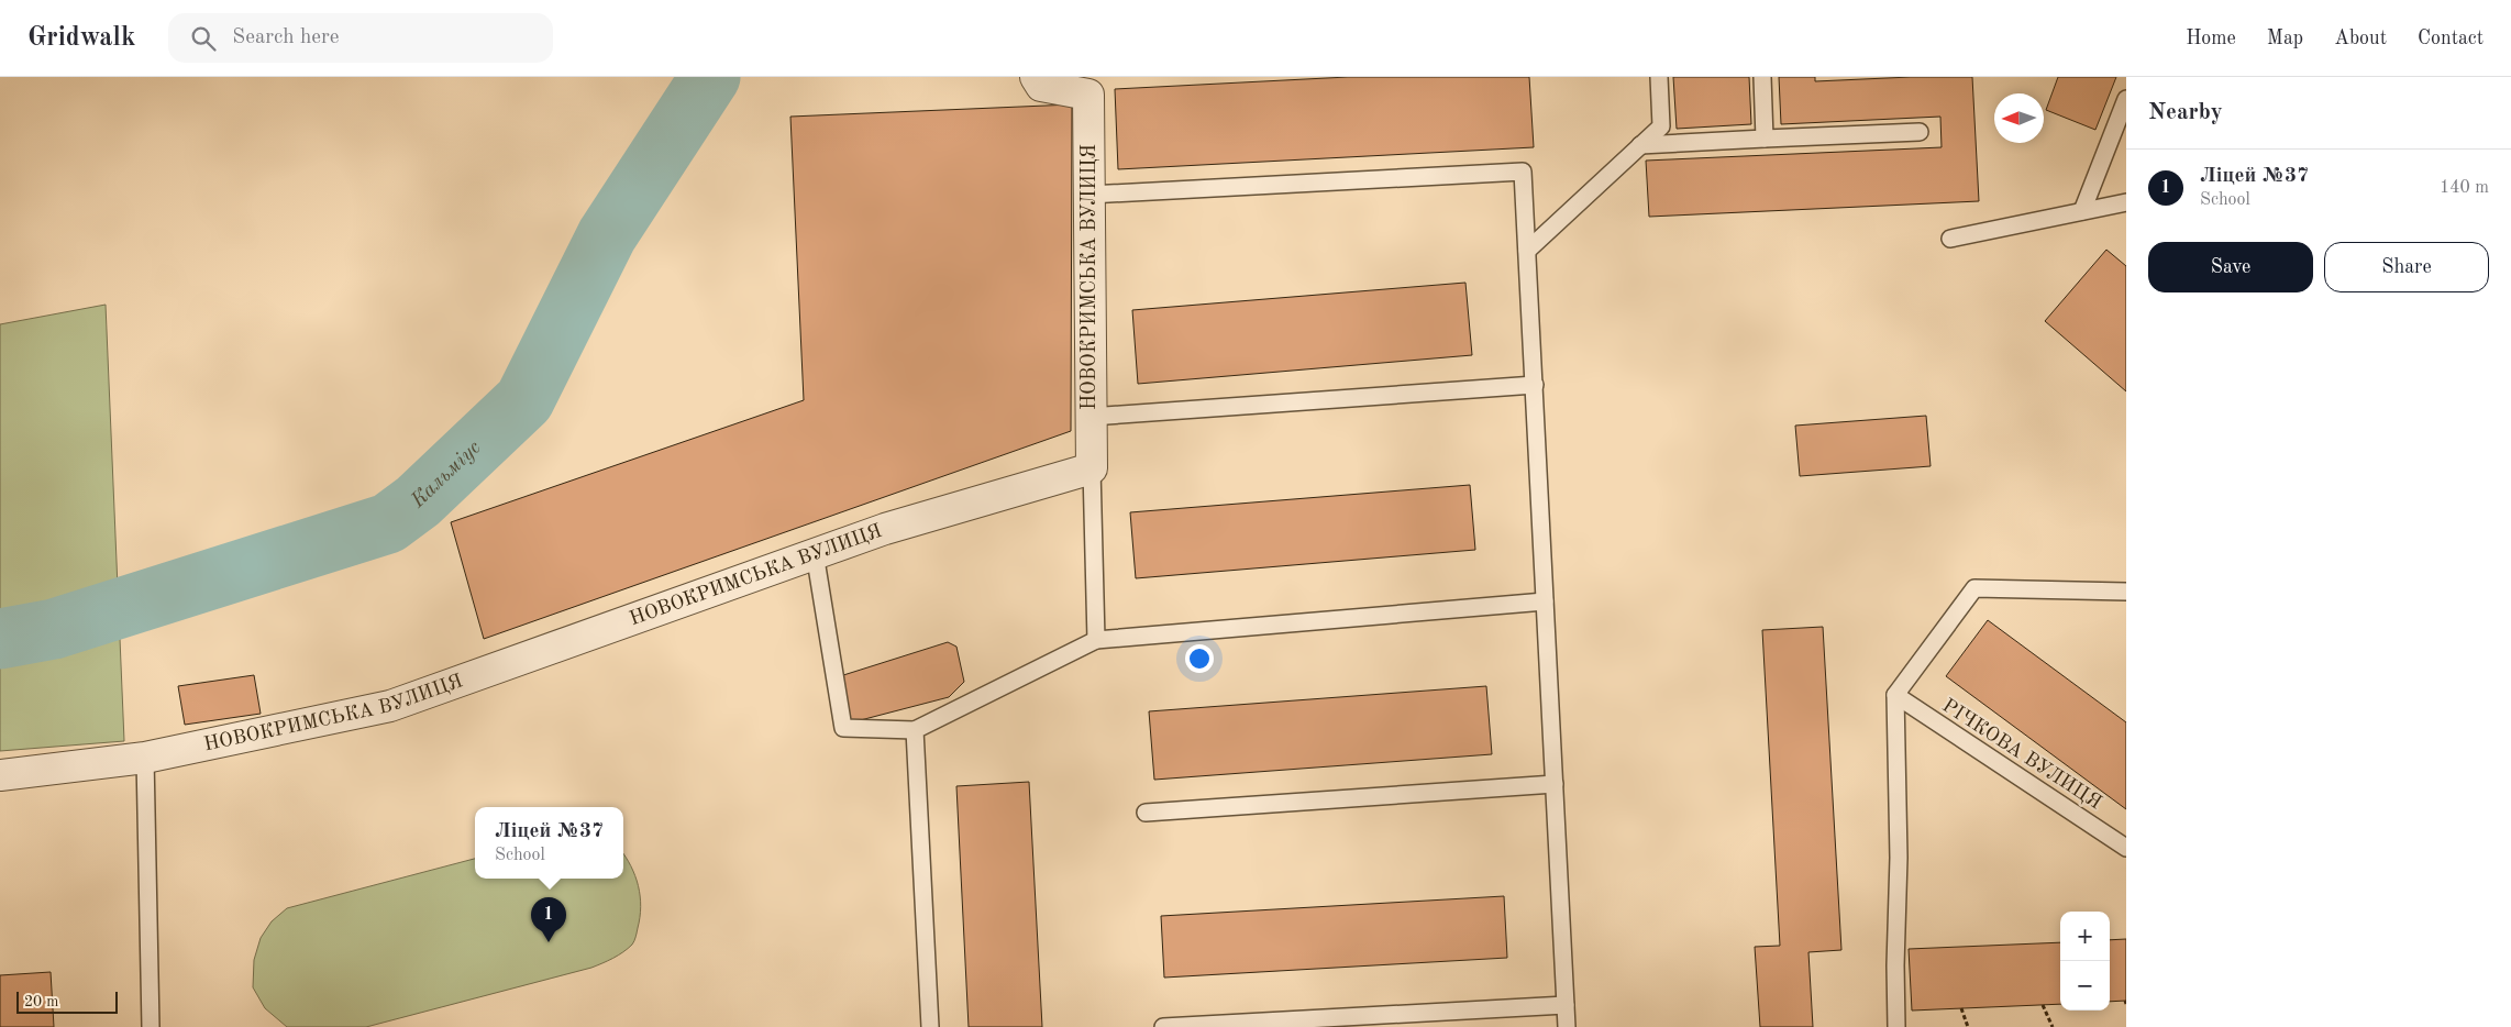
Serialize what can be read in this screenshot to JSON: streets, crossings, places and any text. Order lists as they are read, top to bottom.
{
  "streets": {
    "street": ["НОВОКРИМСЬКА ВУЛИЦЯ"],
    "lane": ["РІЧКОВА ВУЛИЦЯ"]
  },
  "water": ["Кальміус"],
  "scale_bar": "20 m",
  "north": "left",
  "page": {
    "header": "Gridwalk",
    "search": "Search here",
    "nav": [
      "Home",
      "Map",
      "About",
      "Contact"
    ],
    "heading": "Nearby",
    "list": [
      {
        "mark": "1",
        "name": "Ліцей №37",
        "note": "School",
        "value": "140 m"
      }
    ],
    "buttons": ["Save", "Share"],
    "popup": ["Ліцей №37", "School"],
    "pins": "1",
    "map_buttons": ["+", "−"],
    "scale": "20 m"
  }
}
